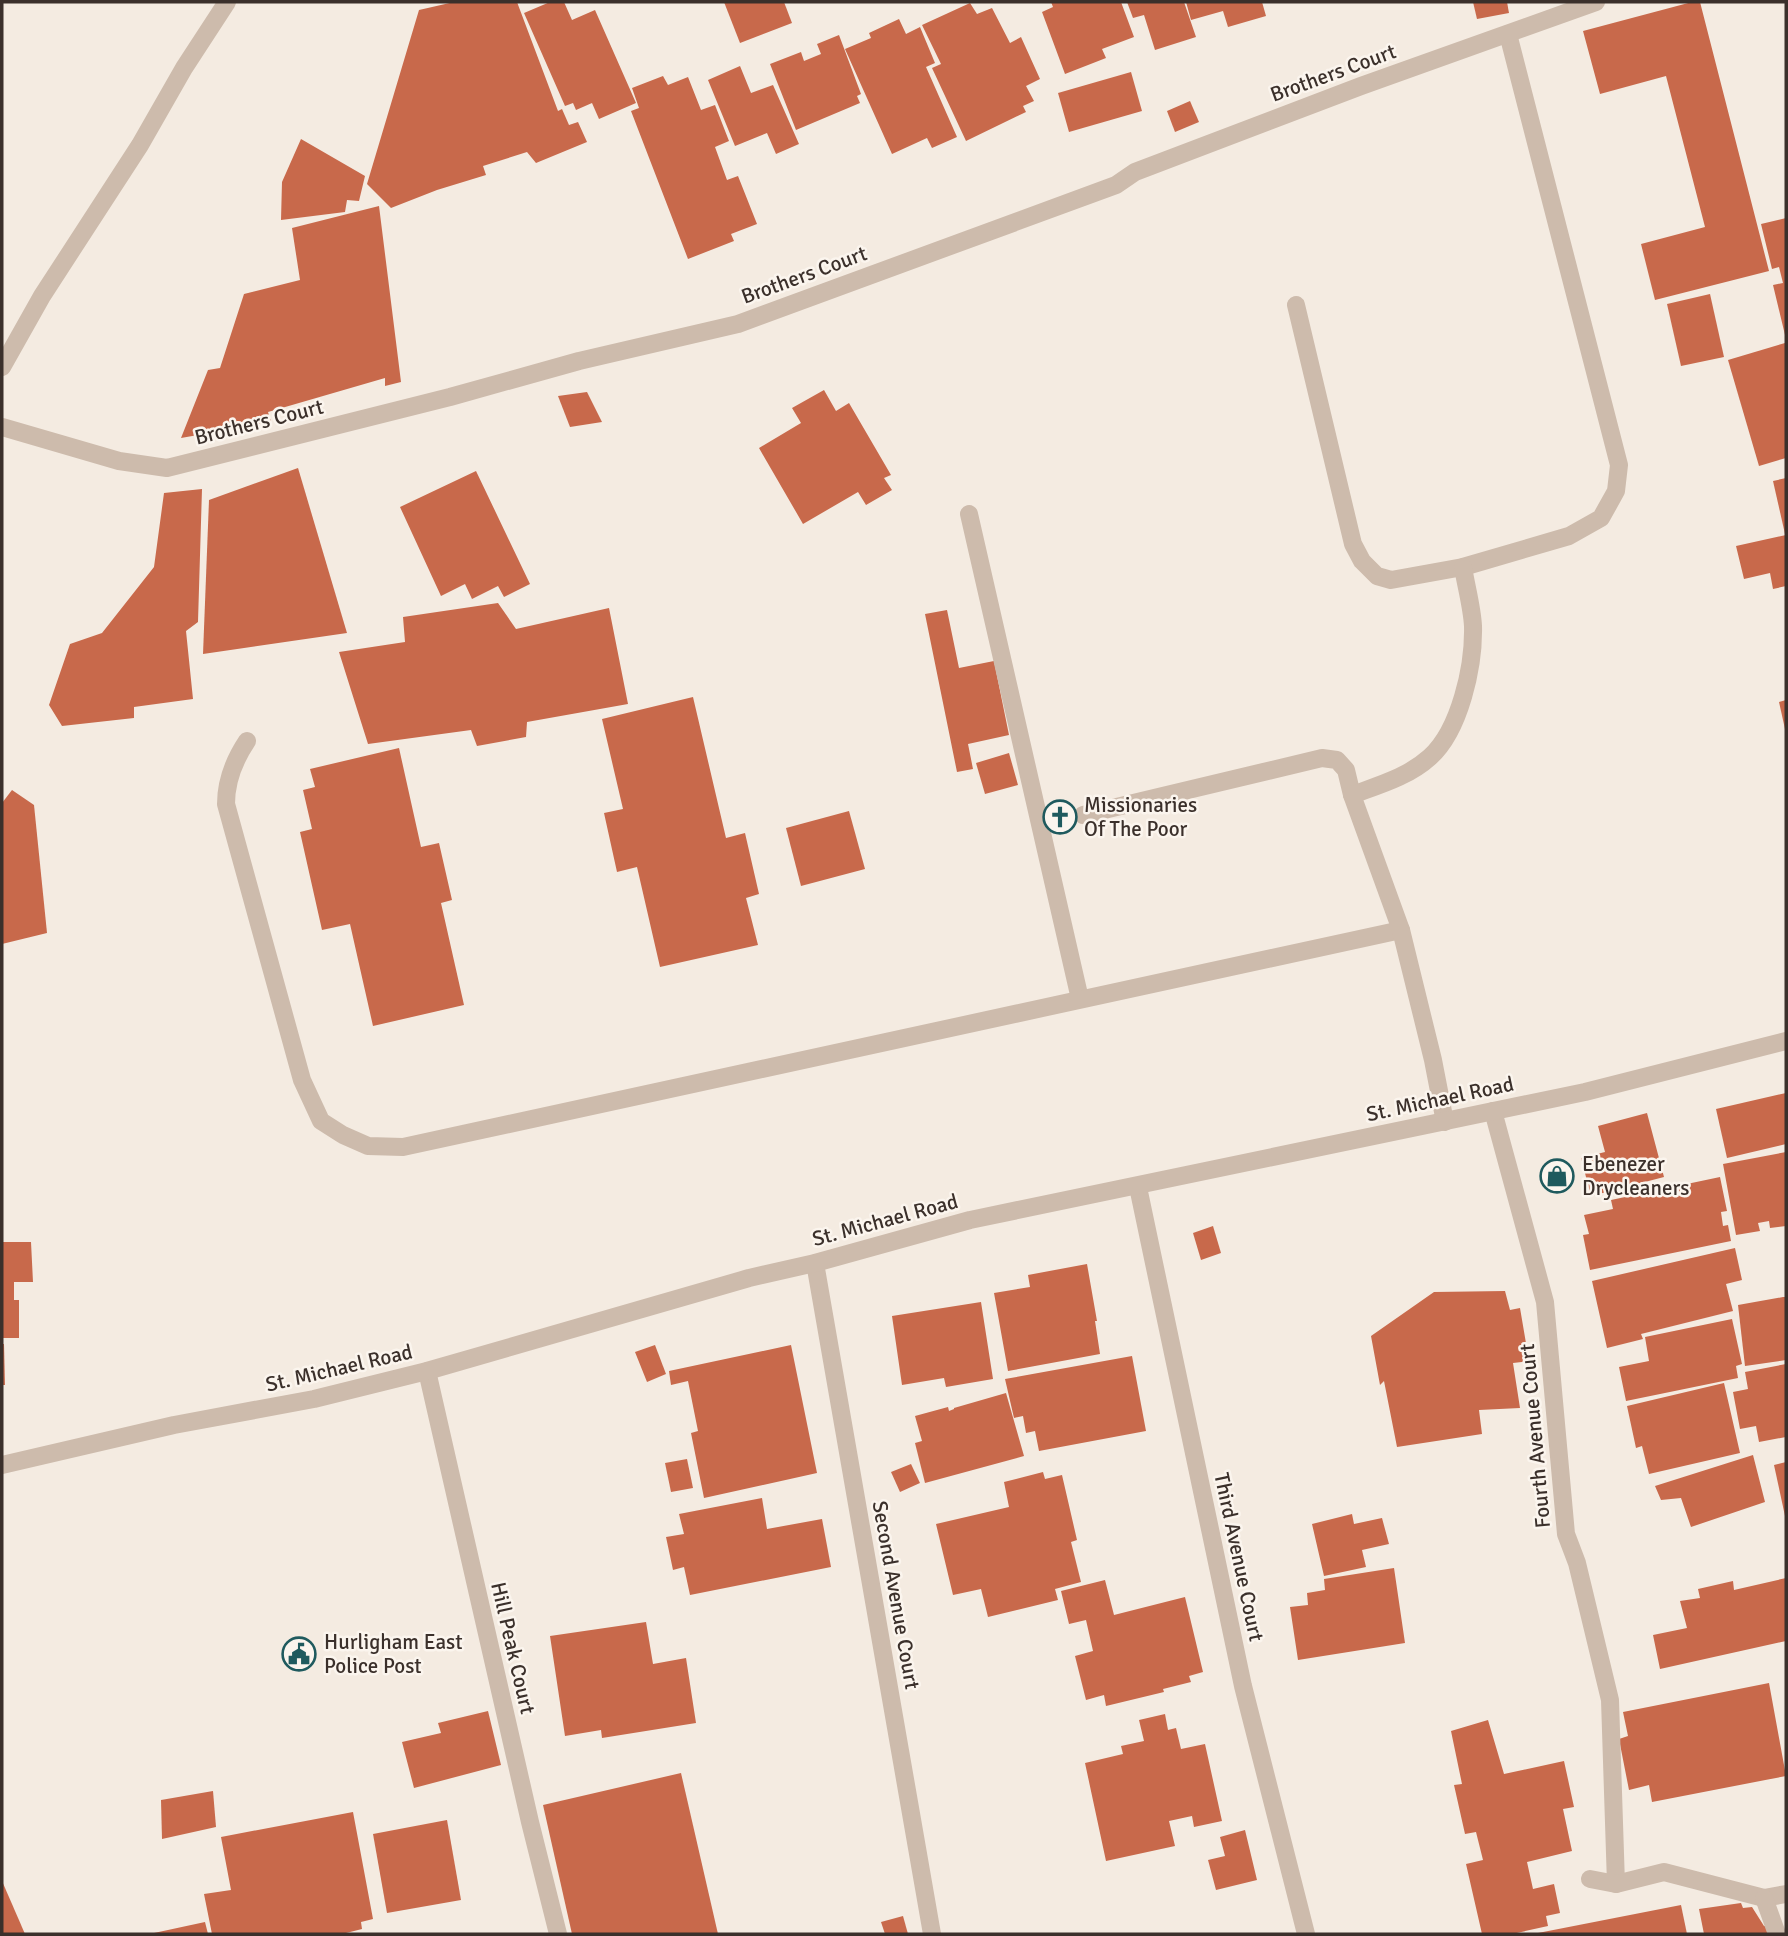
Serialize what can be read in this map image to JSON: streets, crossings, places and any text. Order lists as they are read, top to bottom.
{
  "streets": {
    "street": [
      "Brothers Court",
      "St. Michael Road",
      "Fourth Avenue Court",
      "Third Avenue Court",
      "Second Avenue Court",
      "Hill Peak Court"
    ]
  },
  "crossings": [
    ["St. Michael Road", "Fourth Avenue Court"],
    ["St. Michael Road", "Third Avenue Court"],
    ["St. Michael Road", "Second Avenue Court"],
    ["St. Michael Road", "Hill Peak Court"]
  ],
  "places": {
    "church": ["Missionaries Of The Poor"],
    "shop": ["Ebenezer Drycleaners"],
    "public building": ["Hurligham East Police Post"]
  }
}
